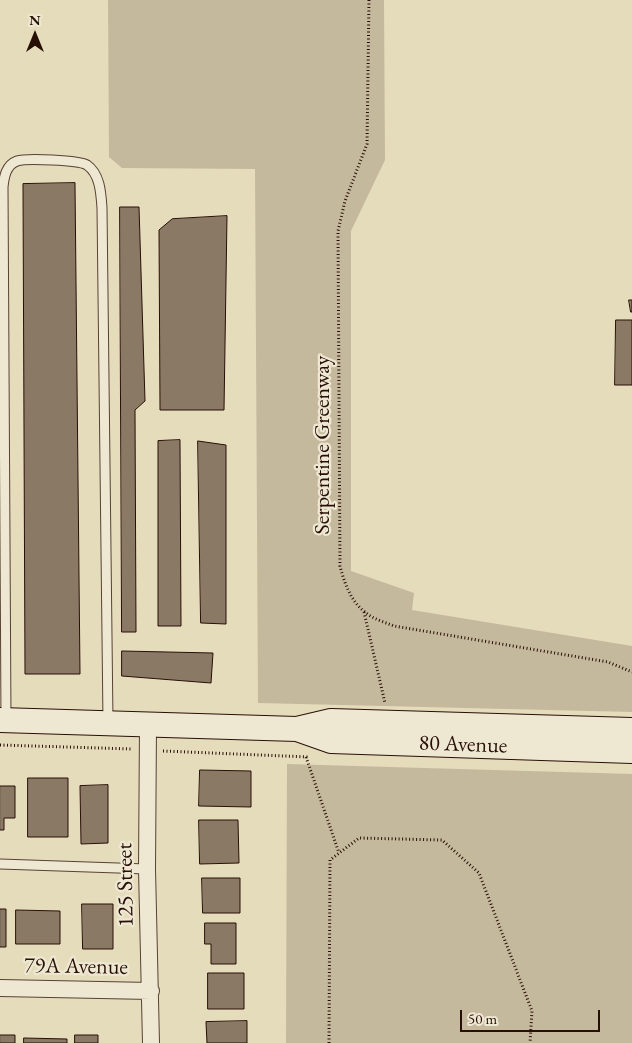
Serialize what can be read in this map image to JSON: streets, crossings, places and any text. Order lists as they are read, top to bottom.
{
  "streets": {
    "main road": ["80 Avenue"],
    "street": ["125 Street", "79A Avenue"],
    "path": ["Serpentine Greenway"]
  },
  "crossings": [
    ["80 Avenue", "125 Street"],
    ["125 Street", "79A Avenue"]
  ],
  "scale_bar": "50 m",
  "north": "top"
}
